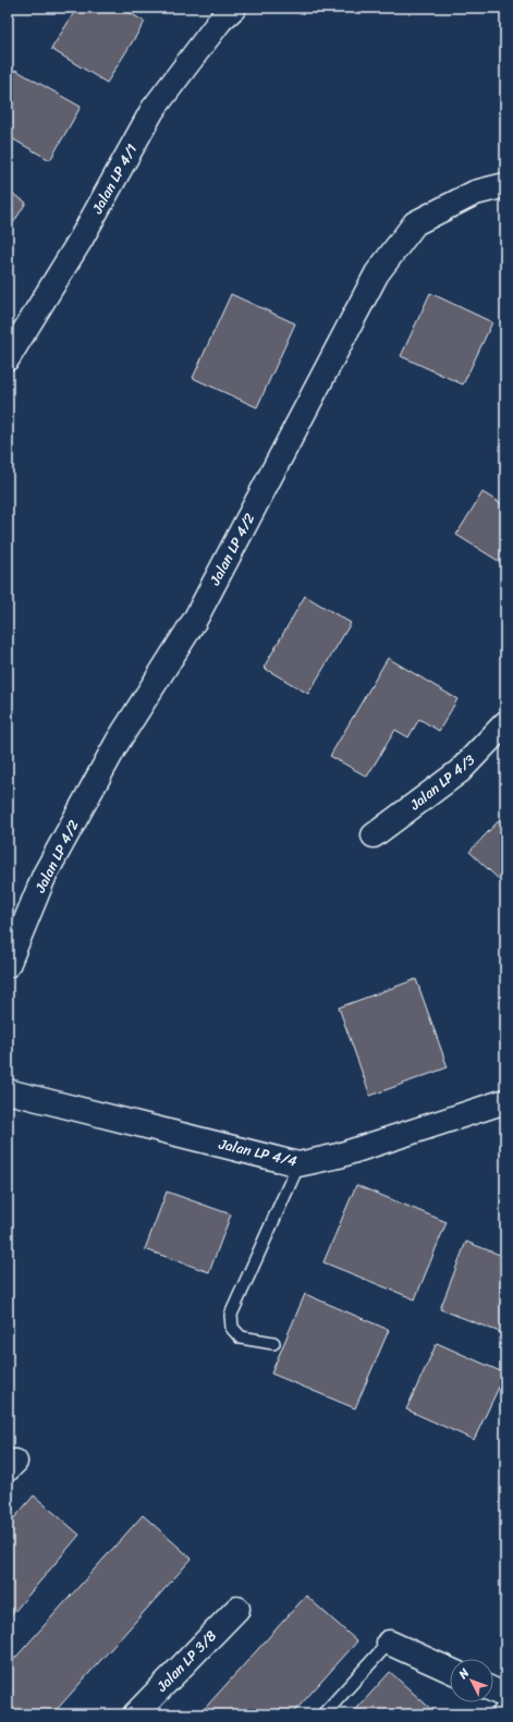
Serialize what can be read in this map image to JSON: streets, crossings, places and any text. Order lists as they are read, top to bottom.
{
  "streets": {
    "street": [
      "Jalan LP 4/1",
      "Jalan LP 4/2",
      "Jalan LP 4/3",
      "Jalan LP 4/4",
      "Jalan LP 3/8"
    ]
  },
  "north": "top left"
}
